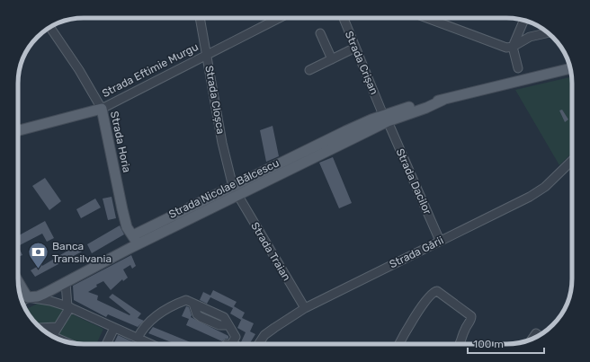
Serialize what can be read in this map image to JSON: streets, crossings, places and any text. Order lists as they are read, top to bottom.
{
  "streets": {
    "main road": ["Strada Eftimie Murgu", "Strada Horia", "Strada Nicolae Bălcescu"],
    "street": [
      "Strada Crișan",
      "Strada Cloșca",
      "Strada Dacilor",
      "Strada Traian",
      "Strada Gării"
    ]
  },
  "crossings": [
    ["Strada Crișan", "Strada Dacilor"],
    ["Strada Crișan", "Strada Nicolae Bălcescu"],
    ["Strada Eftimie Murgu", "Strada Cloșca"],
    ["Strada Eftimie Murgu", "Strada Horia"],
    ["Strada Cloșca", "Strada Nicolae Bălcescu"],
    ["Strada Cloșca", "Strada Traian"],
    ["Strada Horia", "Strada Nicolae Bălcescu"],
    ["Strada Dacilor", "Strada Nicolae Bălcescu"],
    ["Strada Dacilor", "Strada Gării"],
    ["Strada Nicolae Bălcescu", "Strada Traian"],
    ["Strada Traian", "Strada Gării"]
  ],
  "places": {
    "bank": ["Banca Transilvania"]
  },
  "scale_bar": "100 m"
}
